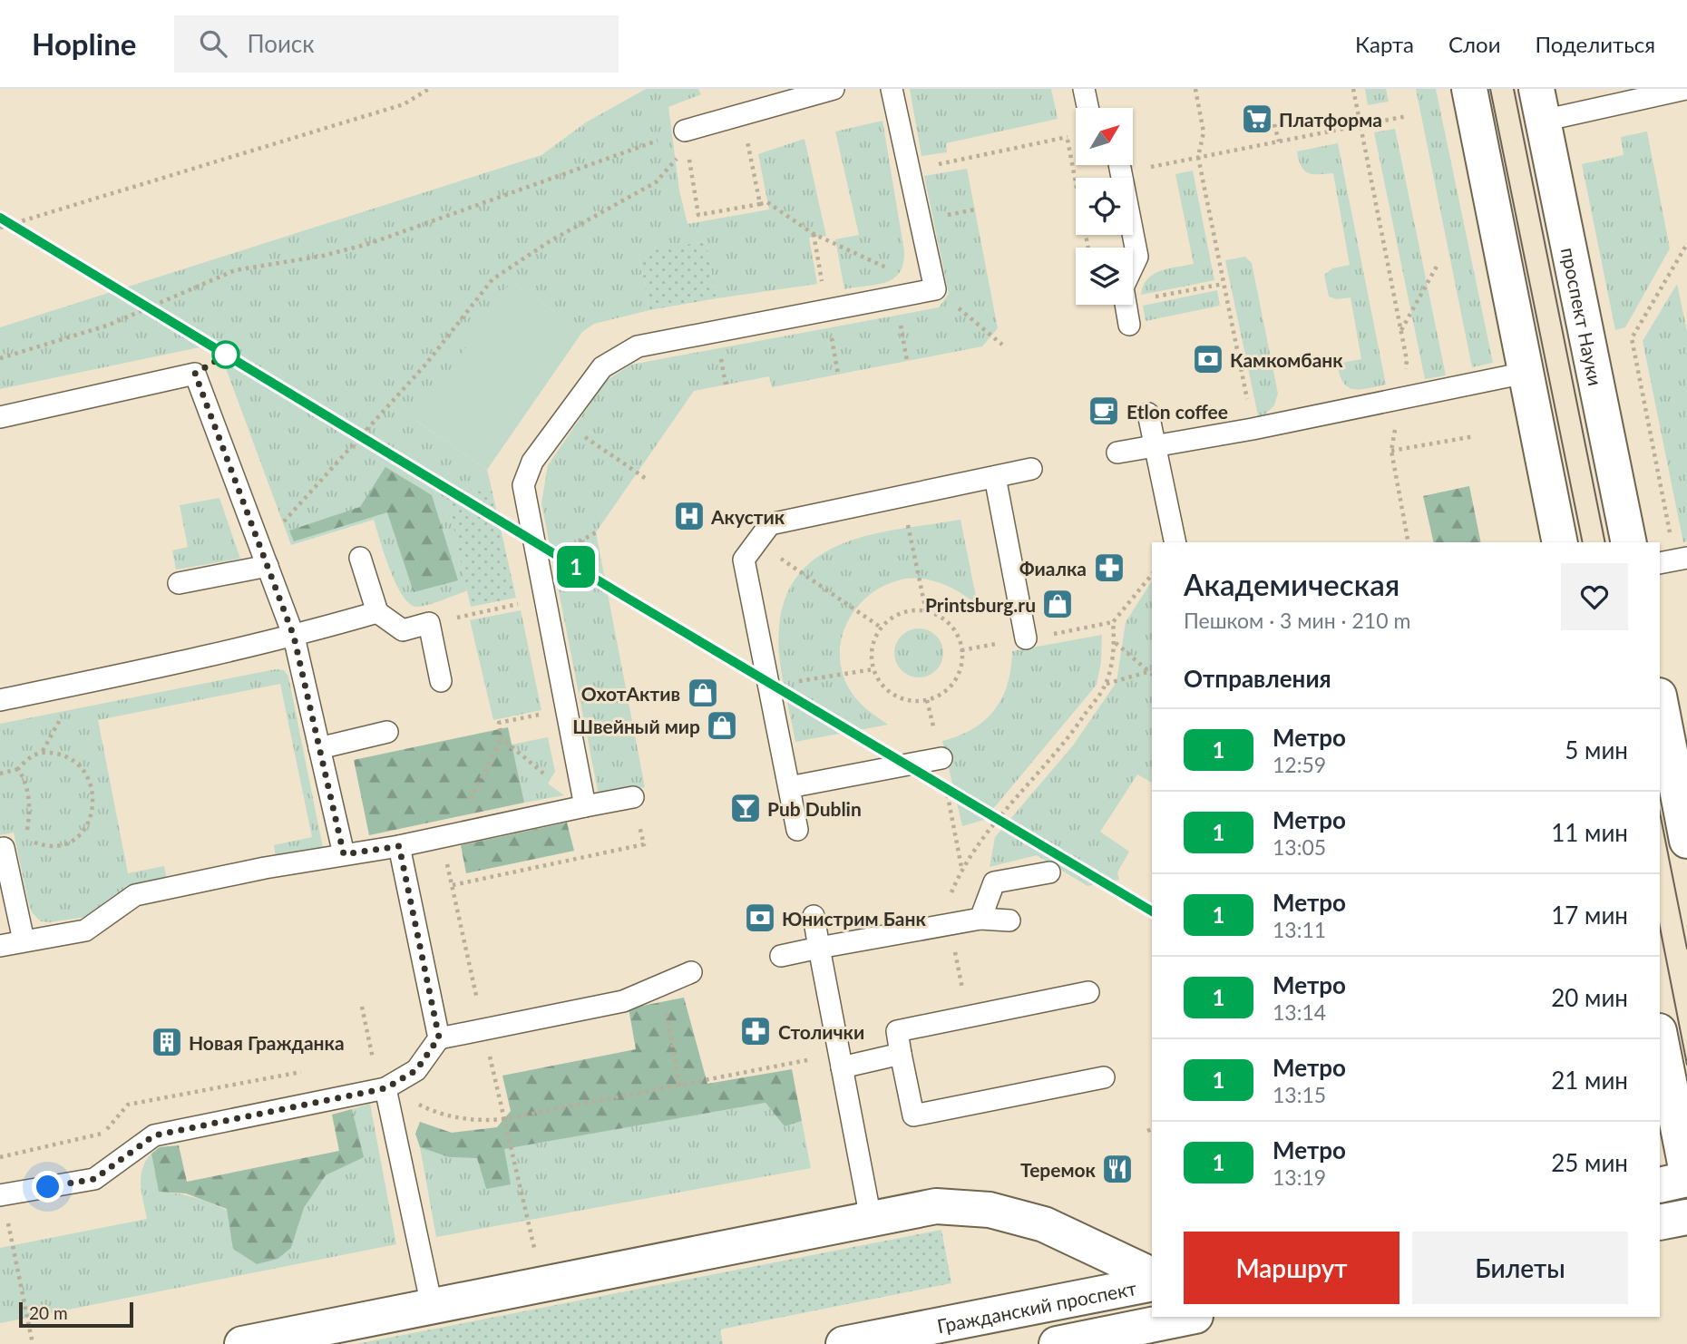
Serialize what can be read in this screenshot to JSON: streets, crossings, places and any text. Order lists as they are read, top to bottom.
{
  "streets": {
    "main road": ["проспект Науки", "Гражданский проспект"]
  },
  "places": {
    "supermarket": ["Платформа"],
    "bank": ["Камкомбанк", "Юнистрим Банк"],
    "cafe": ["Etlon coffee"],
    "hospital": ["Акустик"],
    "pharmacy": ["Фиалка", "Столички"],
    "shop": ["Printsburg.ru", "ОхотАктив", "Швейный мир"],
    "bar": ["Pub Dublin"],
    "building": ["Новая Гражданка"],
    "restaurant": ["Теремок"]
  },
  "lines": ["metro line 1"],
  "scale_bar": "20 m",
  "north": "top right",
  "page": {
    "header": "Hopline",
    "search": "Поиск",
    "nav": ["Карта", "Слои", "Поделиться"],
    "on_map": "1",
    "heading": [
      ["Академическая", "Пешком · 3 мин · 210 m"],
      "Отправления"
    ],
    "list": [
      {
        "mark": "1",
        "name": "Метро",
        "note": "12:59",
        "value": "5 мин"
      },
      {
        "mark": "1",
        "name": "Метро",
        "note": "13:05",
        "value": "11 мин"
      },
      {
        "mark": "1",
        "name": "Метро",
        "note": "13:11",
        "value": "17 мин"
      },
      {
        "mark": "1",
        "name": "Метро",
        "note": "13:14",
        "value": "20 мин"
      },
      {
        "mark": "1",
        "name": "Метро",
        "note": "13:15",
        "value": "21 мин"
      },
      {
        "mark": "1",
        "name": "Метро",
        "note": "13:19",
        "value": "25 мин"
      }
    ],
    "buttons": ["Маршрут", "Билеты"],
    "scale": "20 m"
  }
}
